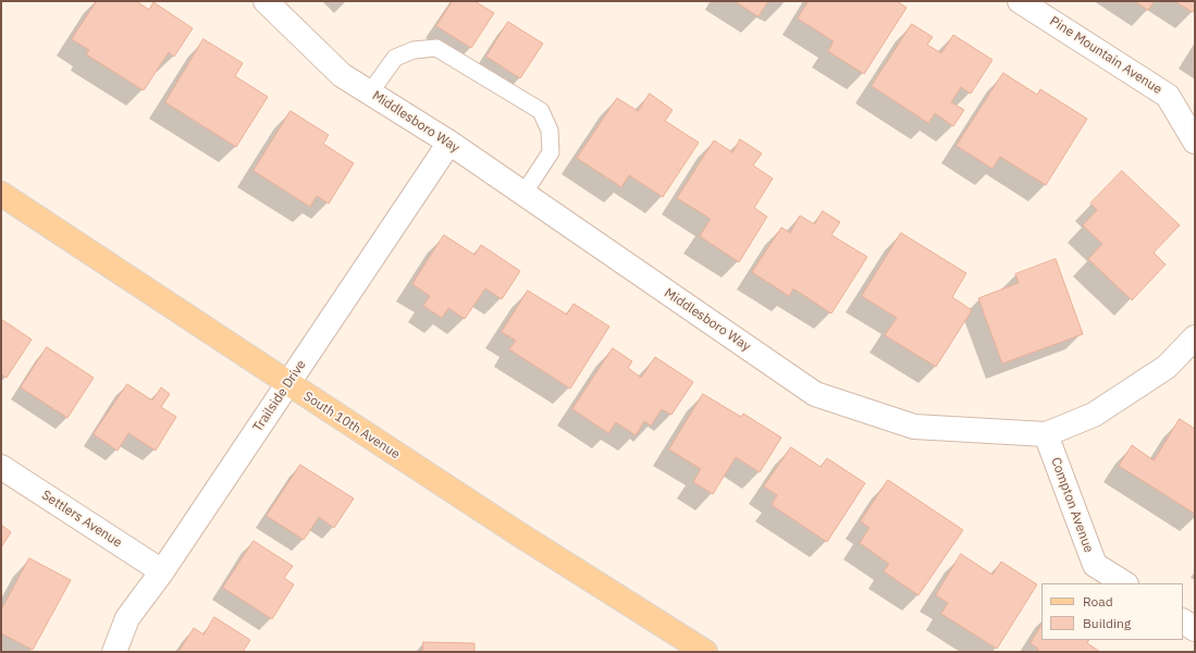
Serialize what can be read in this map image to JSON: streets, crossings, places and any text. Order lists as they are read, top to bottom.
{
  "streets": {
    "main road": ["South 10th Avenue"],
    "street": [
      "Pine Mountain Avenue",
      "Middlesboro Way",
      "Trailside Drive",
      "Compton Avenue",
      "Settlers Avenue"
    ]
  },
  "crossings": [
    ["Middlesboro Way", "Trailside Drive"],
    ["Middlesboro Way", "Compton Avenue"],
    ["Trailside Drive", "South 10th Avenue"],
    ["Trailside Drive", "Settlers Avenue"]
  ],
  "legend": ["Road", "Building"]
}
